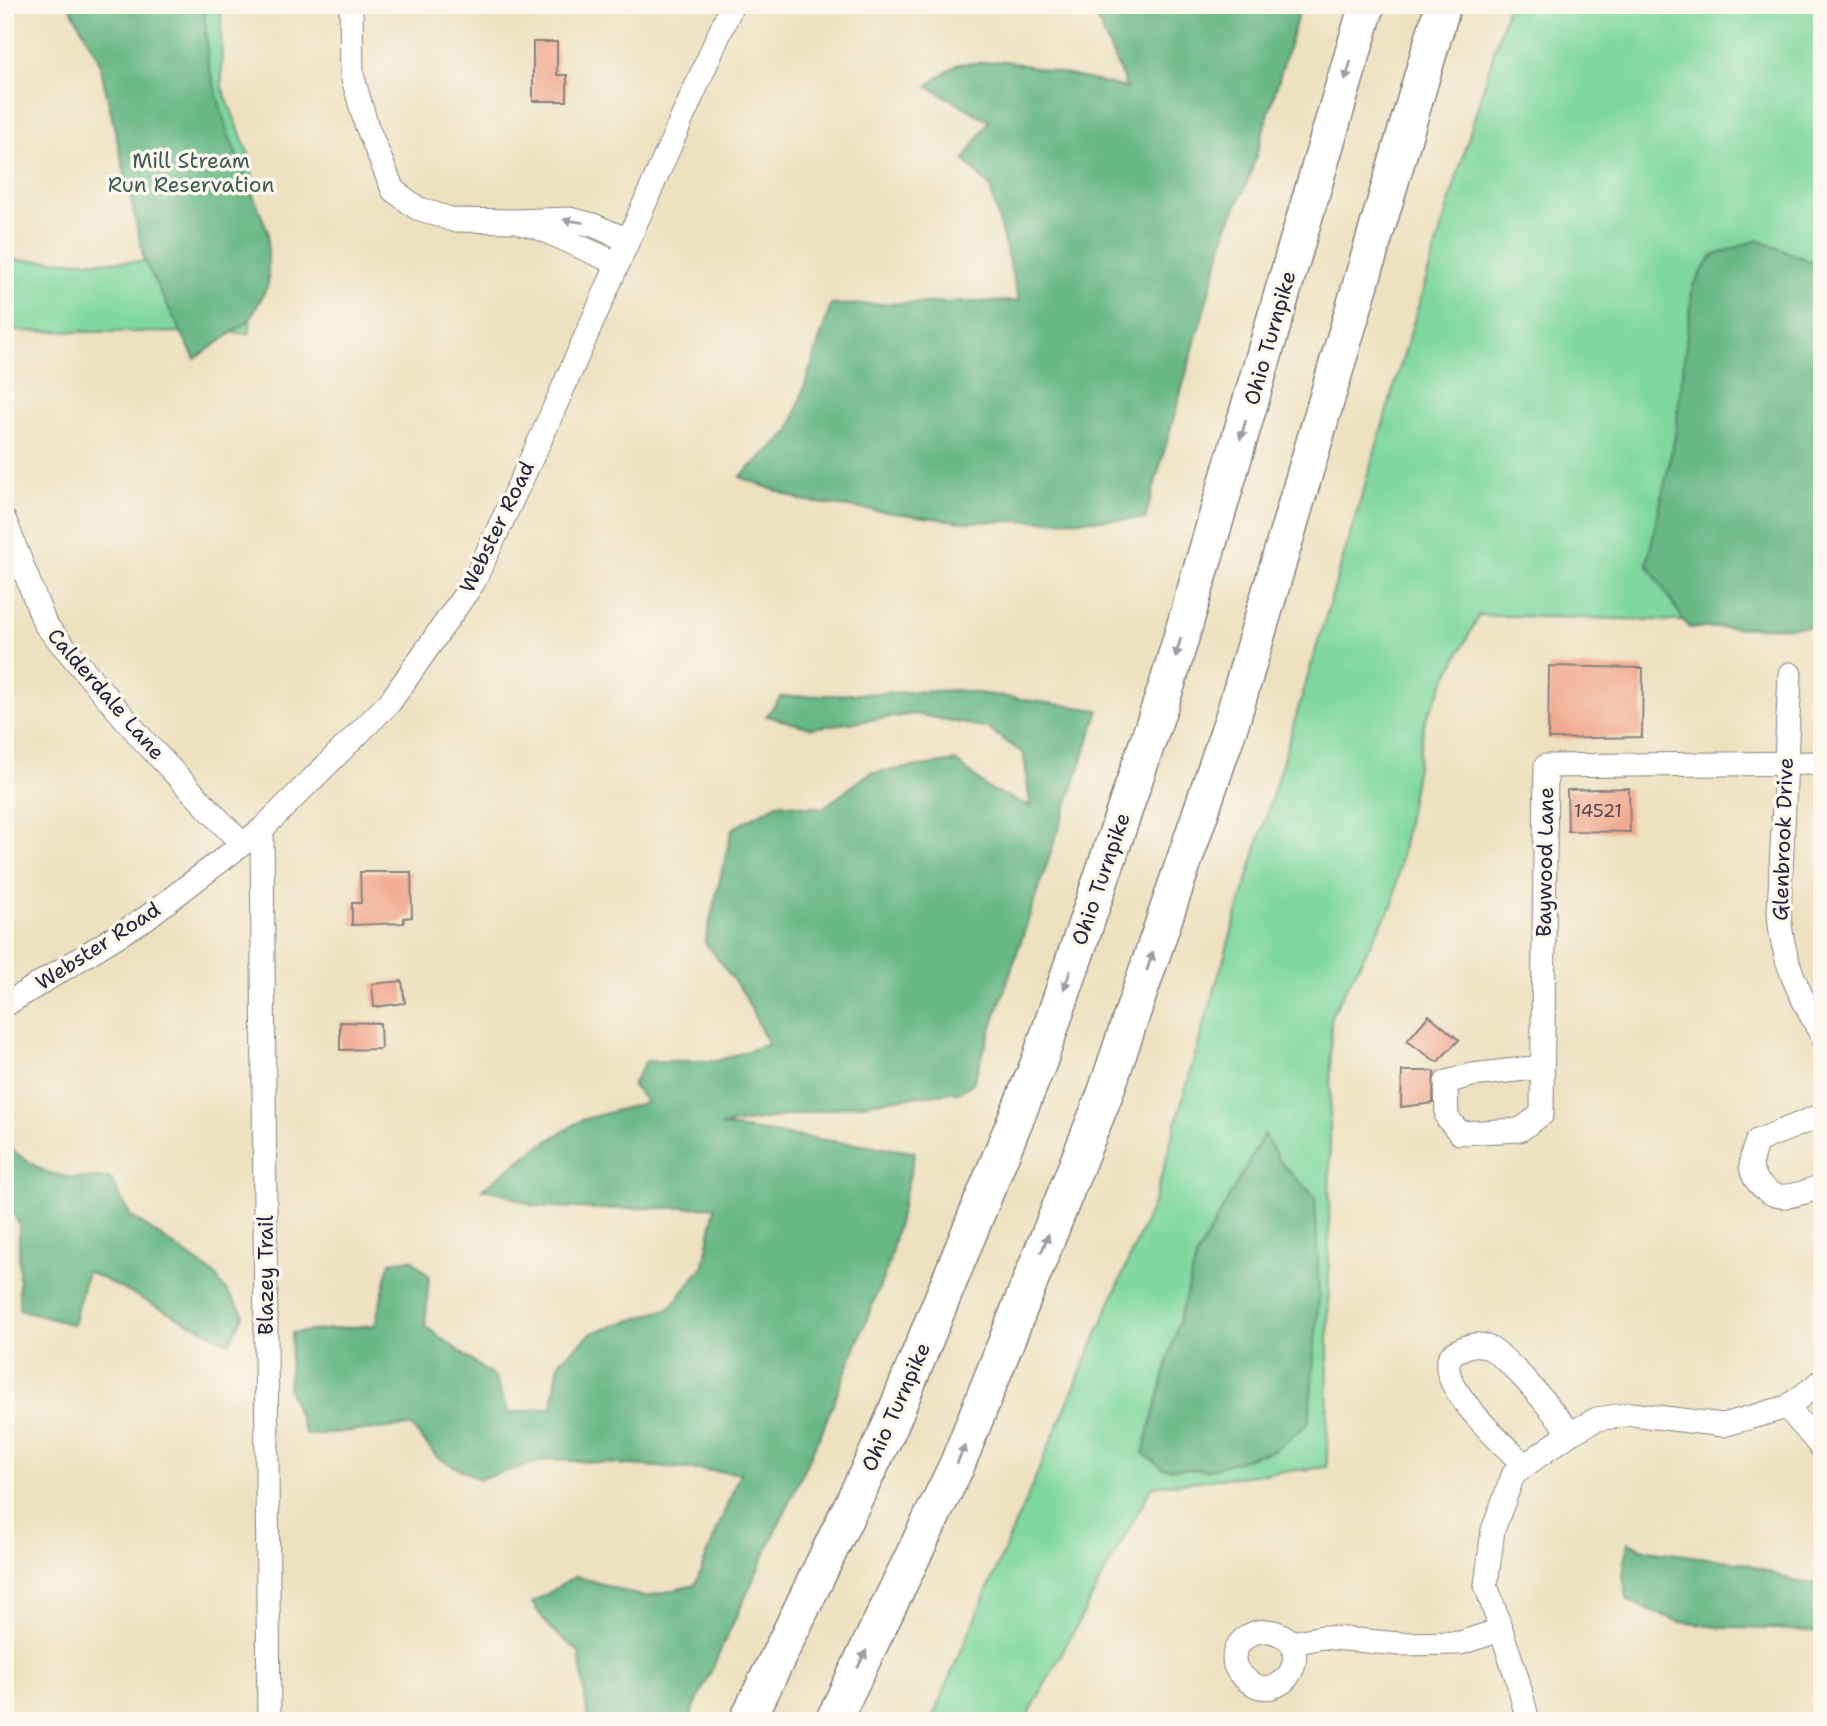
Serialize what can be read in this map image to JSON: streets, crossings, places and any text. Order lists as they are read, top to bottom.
{
  "streets": {
    "highway": ["Ohio Turnpike"],
    "street": [
      "Webster Road",
      "Calderdale Lane",
      "Glenbrook Drive",
      "Baywood Lane",
      "Blazey Trail"
    ]
  },
  "crossings": [
    ["Webster Road", "Calderdale Lane"],
    ["Webster Road", "Blazey Trail"],
    ["Glenbrook Drive", "Baywood Lane"]
  ],
  "parks": ["Mill Stream Run Reservation"],
  "house_numbers": ["14521"]
}
